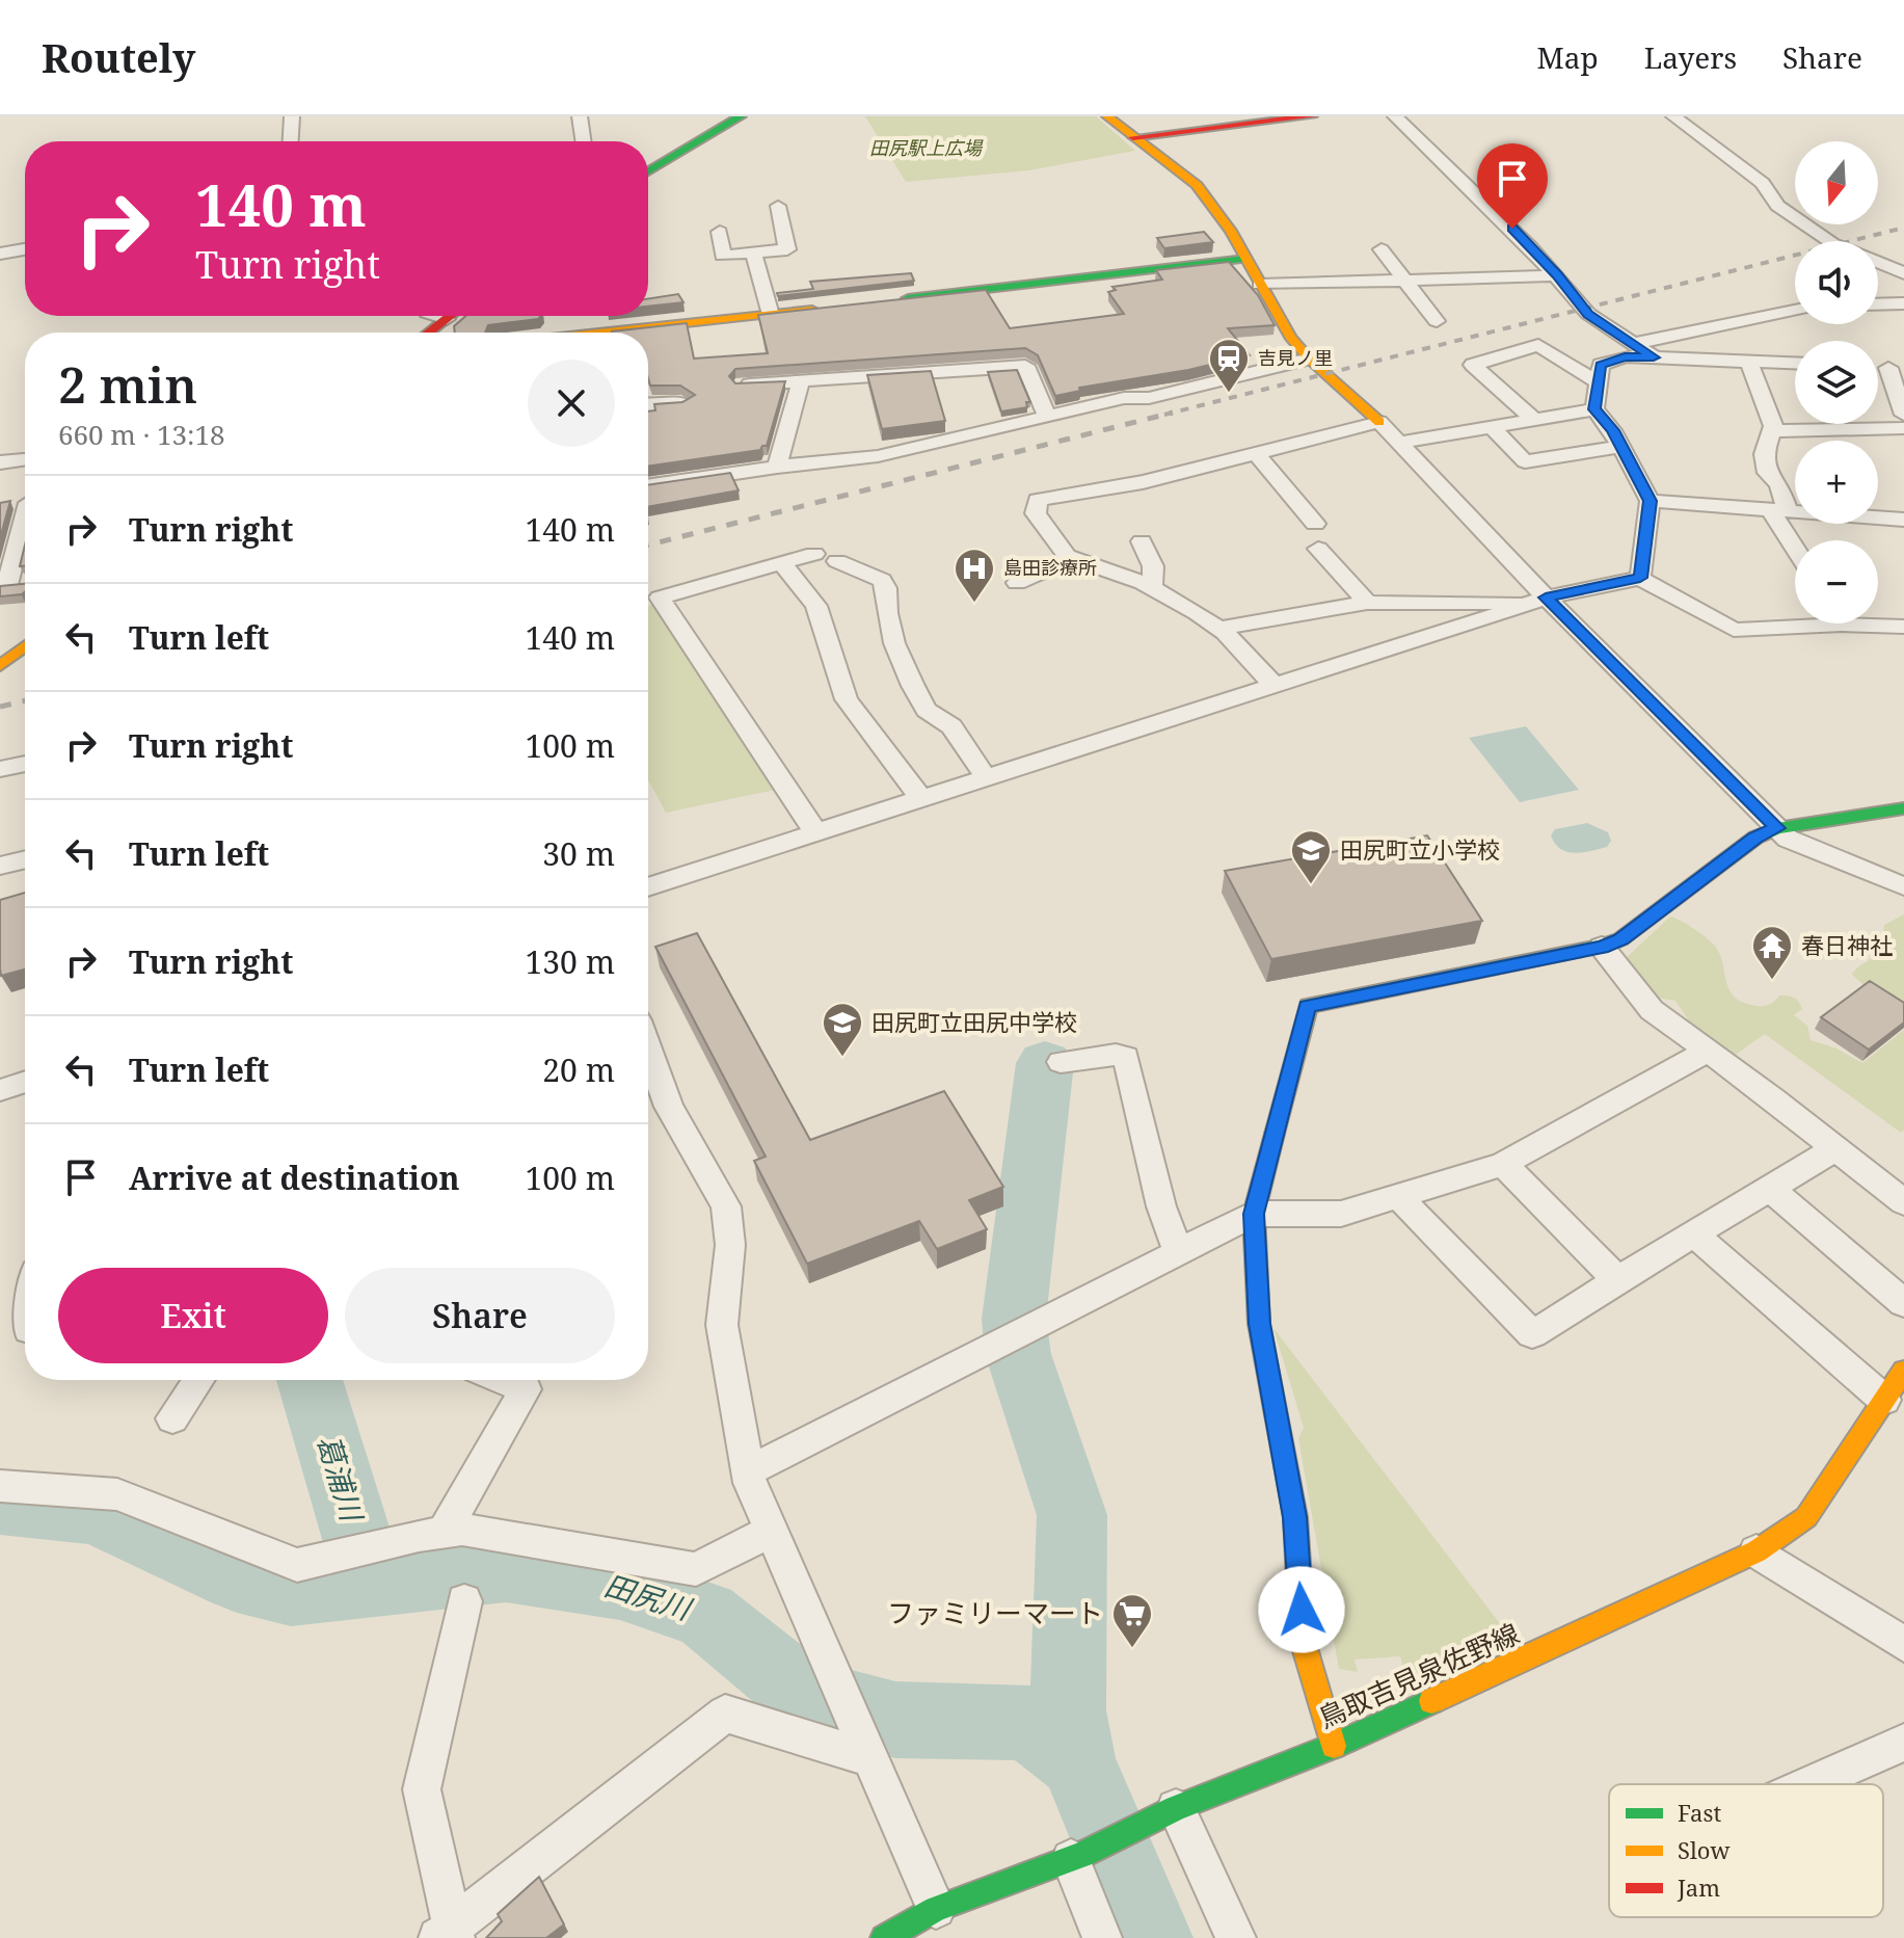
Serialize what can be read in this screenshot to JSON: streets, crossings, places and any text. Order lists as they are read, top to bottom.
{
  "streets": {
    "street": ["鳥取吉見泉佐野線"]
  },
  "water": ["葛浦川", "田尻川"],
  "parks": ["田尻駅上広場"],
  "places": {
    "station": ["吉見ノ里"],
    "hospital": ["島田診療所"],
    "school or university": ["田尻町立小学校", "田尻町立田尻中学校"],
    "temple": ["春日神社"],
    "supermarket": ["ファミリーマート"]
  },
  "legend": ["Fast", "Slow", "Jam"],
  "north": "bottom",
  "page": {
    "header": "Routely",
    "nav": ["Map", "Layers", "Share"],
    "map_buttons": ["+", "−"],
    "turn": ["140 m", "Turn right"],
    "heading": ["2 min", "660 m · 13:18"],
    "list": [
      {
        "name": "Turn right",
        "value": "140 m"
      },
      {
        "name": "Turn left",
        "value": "140 m"
      },
      {
        "name": "Turn right",
        "value": "100 m"
      },
      {
        "name": "Turn left",
        "value": "30 m"
      },
      {
        "name": "Turn right",
        "value": "130 m"
      },
      {
        "name": "Turn left",
        "value": "20 m"
      },
      {
        "name": "Arrive at destination",
        "value": "100 m"
      }
    ],
    "buttons": ["Exit", "Share"]
  }
}
